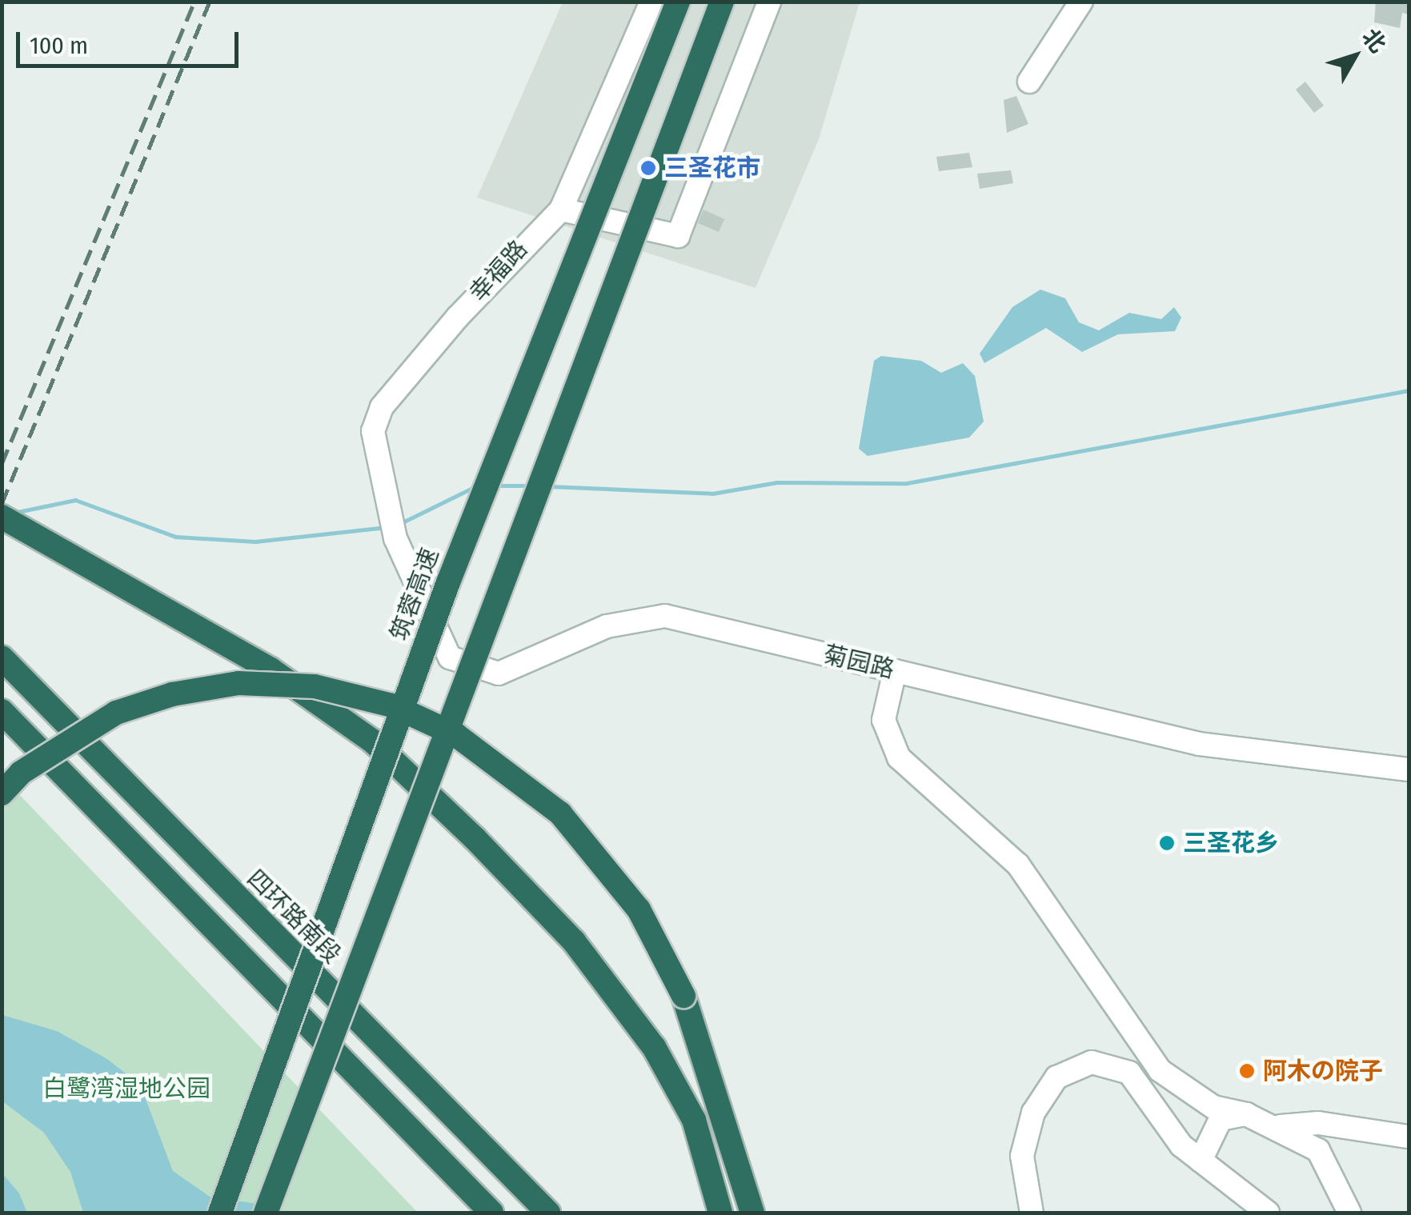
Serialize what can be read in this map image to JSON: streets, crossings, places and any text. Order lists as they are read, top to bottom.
{
  "streets": {
    "highway": ["筑蓉高速", "四环路南段"],
    "street": ["幸福路", "菊园路"]
  },
  "crossings": [
    ["幸福路", "菊园路"]
  ],
  "parks": ["白鹭湾湿地公园"],
  "places": ["三圣花市", "三圣花乡", "阿木の院子"],
  "scale_bar": "100 m",
  "north": "top right"
}
